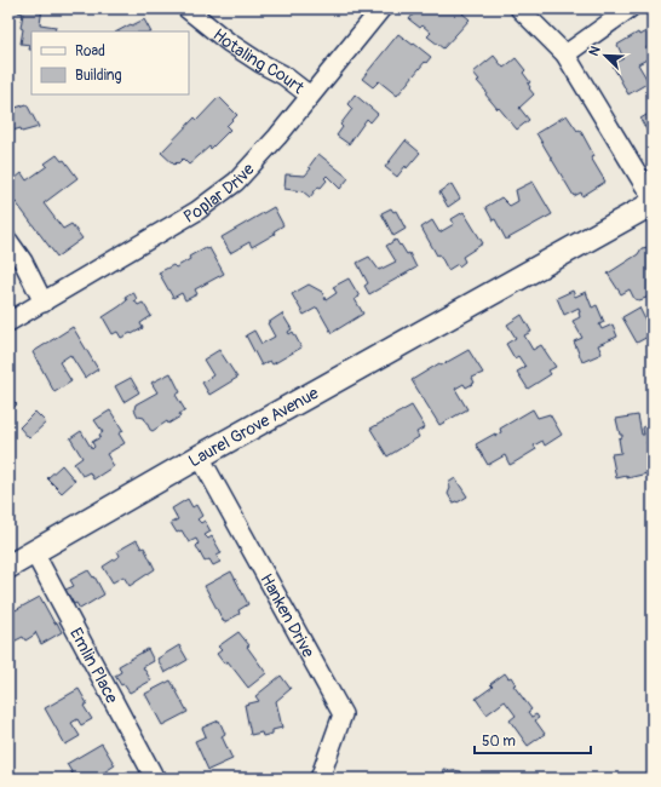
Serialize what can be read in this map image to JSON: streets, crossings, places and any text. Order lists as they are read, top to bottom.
{
  "streets": {
    "street": [
      "Hotaling Court",
      "Poplar Drive",
      "Laurel Grove Avenue",
      "Hanken Drive",
      "Emlin Place"
    ]
  },
  "crossings": [
    ["Hotaling Court", "Poplar Drive"],
    ["Laurel Grove Avenue", "Hanken Drive"],
    ["Laurel Grove Avenue", "Emlin Place"]
  ],
  "legend": ["Road", "Building"],
  "scale_bar": "50 m",
  "north": "top left"
}
